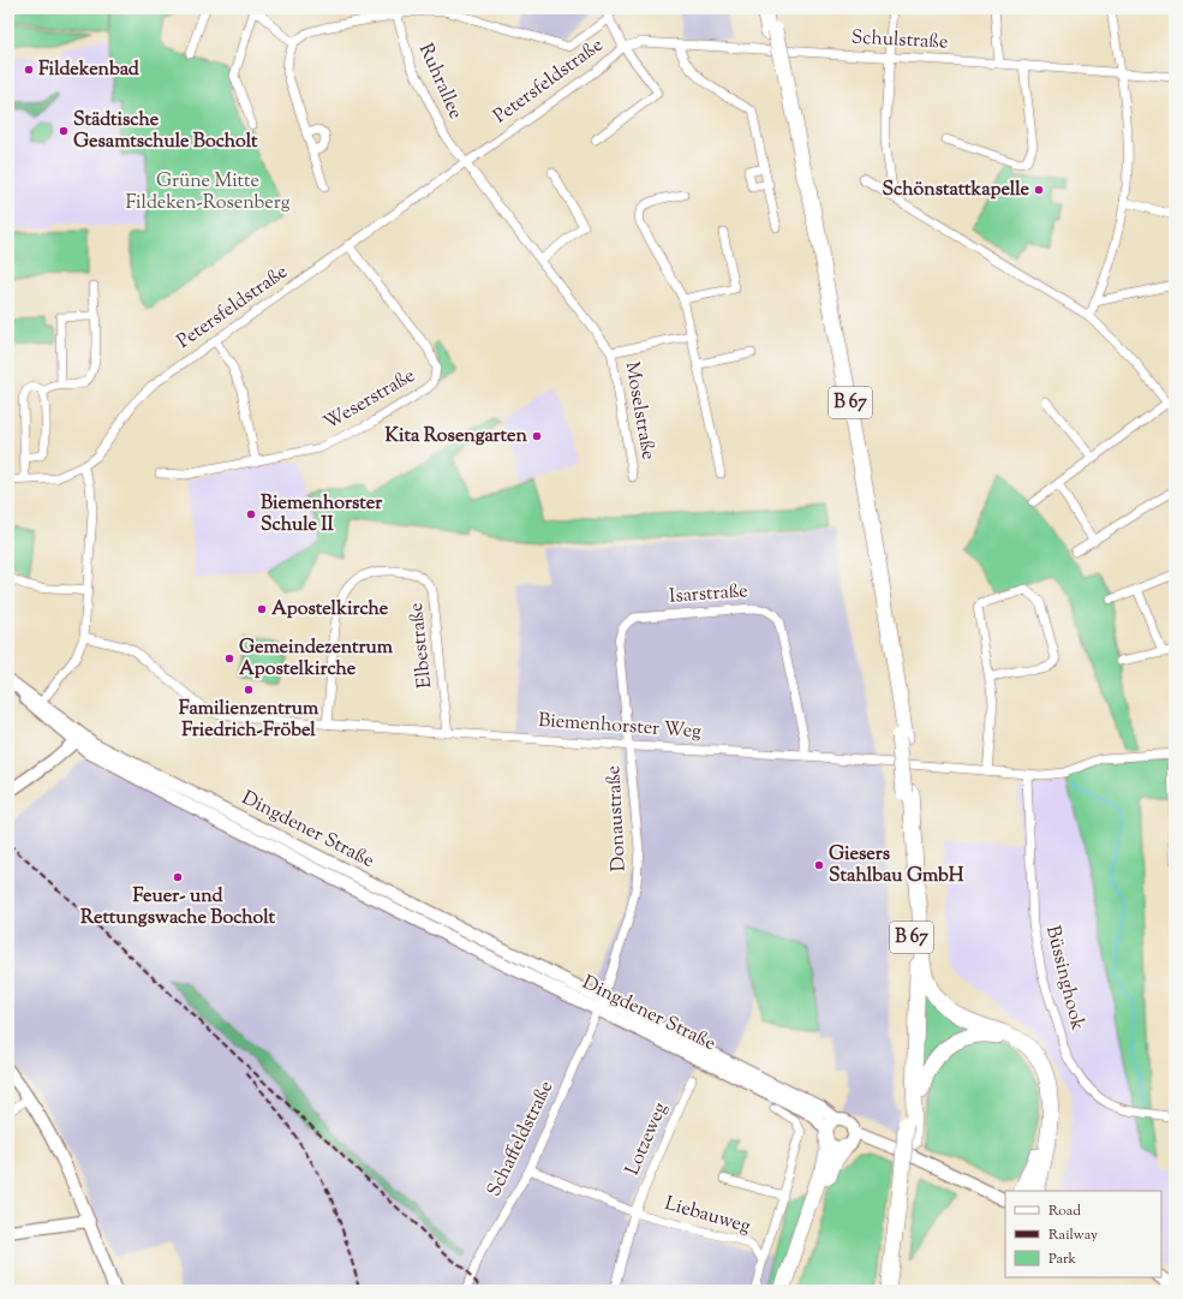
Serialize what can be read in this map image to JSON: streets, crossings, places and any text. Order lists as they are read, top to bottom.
{
  "streets": {
    "highway": ["B 67"],
    "main road": ["Dingdener Straße"],
    "street": [
      "Schulstraße",
      "Ruhrallee",
      "Petersfeldstraße",
      "Weserstraße",
      "Moselstraße",
      "Isarstraße",
      "Elbestraße",
      "Biemenhorster Weg",
      "Donaustraße",
      "Büssinghook",
      "Schaffeldstraße",
      "Lotzeweg",
      "Liebauweg"
    ]
  },
  "crossings": [
    ["Schulstraße", "Petersfeldstraße"],
    ["Ruhrallee", "Petersfeldstraße"],
    ["Ruhrallee", "Moselstraße"],
    ["Petersfeldstraße", "Weserstraße"],
    ["Petersfeldstraße", "Moselstraße"],
    ["Isarstraße", "Biemenhorster Weg"],
    ["Isarstraße", "Donaustraße"],
    ["Elbestraße", "Biemenhorster Weg"],
    ["Biemenhorster Weg", "Donaustraße"],
    ["Biemenhorster Weg", "Büssinghook"],
    ["Donaustraße", "Dingdener Straße"],
    ["Donaustraße", "Schaffeldstraße"],
    ["Dingdener Straße", "Schaffeldstraße"],
    ["Schaffeldstraße", "Liebauweg"],
    ["Lotzeweg", "Liebauweg"]
  ],
  "parks": ["Grüne Mitte Fildeken-Rosenberg"],
  "places": [
    "Fildekenbad",
    "Städtische Gesamtschule Bocholt",
    "Schönstattkapelle",
    "Kita Rosengarten",
    "Biemenhorster Schule II",
    "Apostelkirche",
    "Gemeindezentrum Apostelkirche",
    "Familienzentrum Friedrich-Fröbel",
    "Giesers Stahlbau GmbH",
    "Feuer- und Rettungswache Bocholt"
  ],
  "legend": ["Road", "Railway", "Park"]
}
